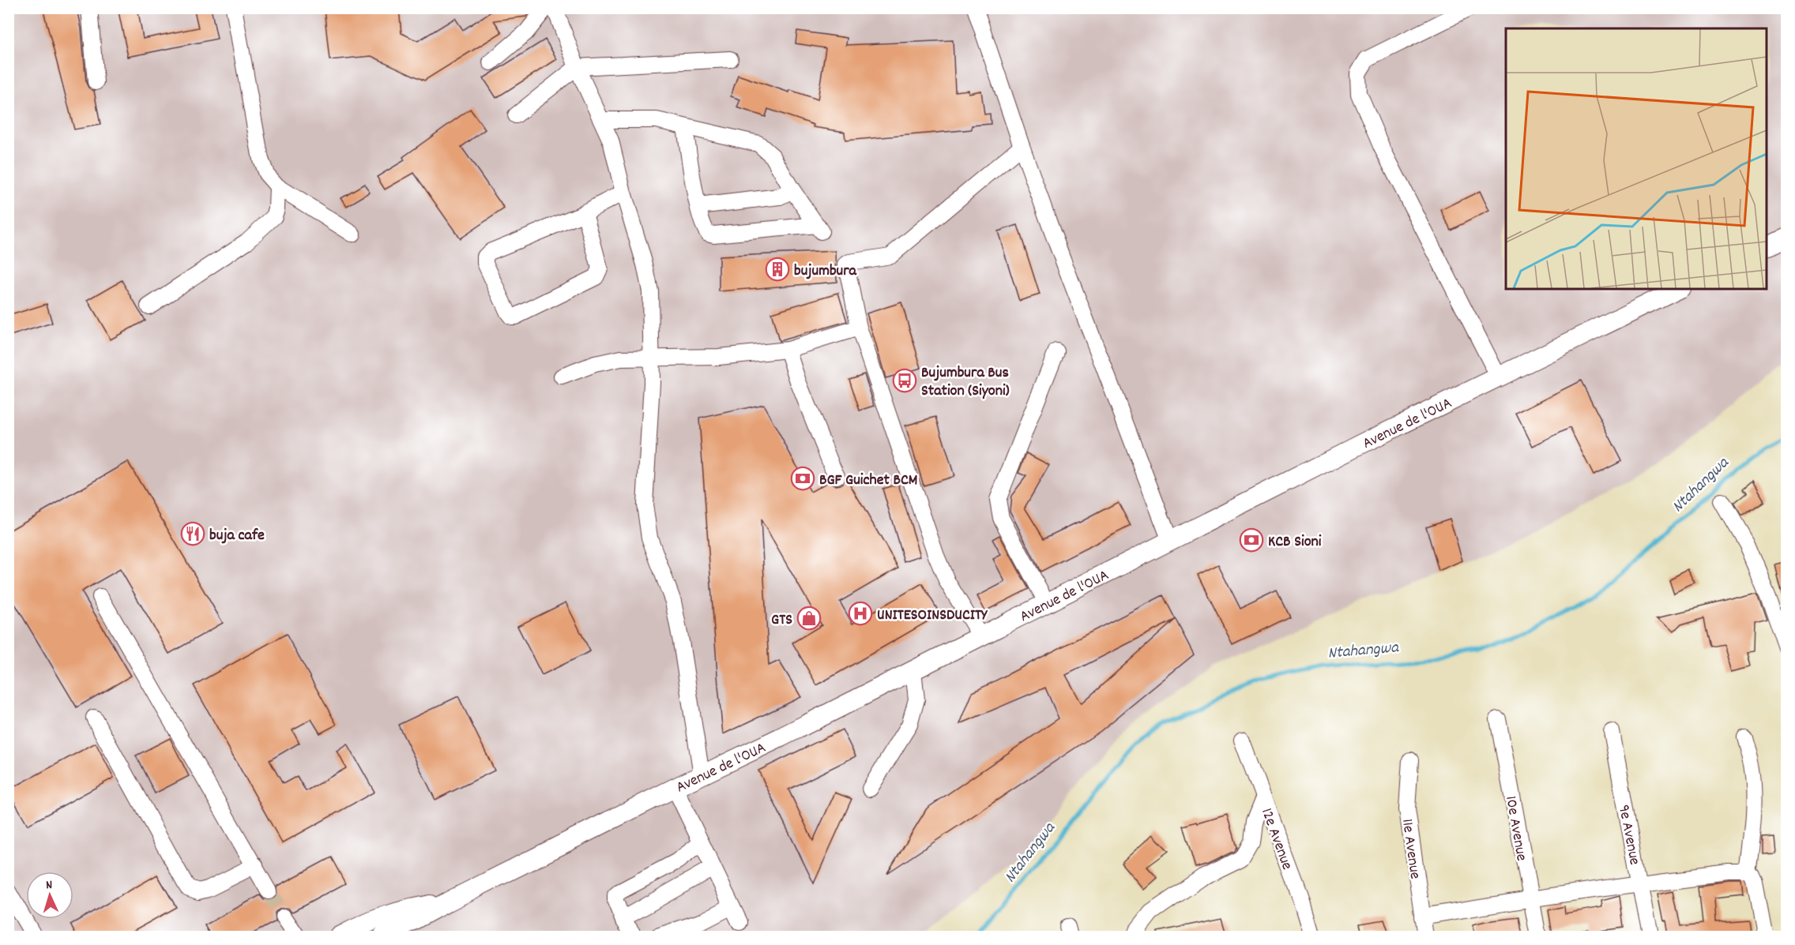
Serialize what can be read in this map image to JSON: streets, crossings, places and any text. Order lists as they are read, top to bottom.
{
  "streets": {
    "main road": ["Avenue de l'OUA"],
    "street": [
      "10e Avenue",
      "9e Avenue",
      "12e Avenue",
      "11e Avenue"
    ]
  },
  "water": ["Ntahangwa"],
  "places": {
    "building": ["bujumbura"],
    "bus stop": ["Bujumbura Bus Station (Siyoni)"],
    "bank": ["BGF Guichet BCM", "KCB Sioni"],
    "restaurant": ["buja cafe"],
    "hospital": ["UNITESOINSDUCITY"],
    "shop": ["GTS"]
  },
  "north": "top"
}
